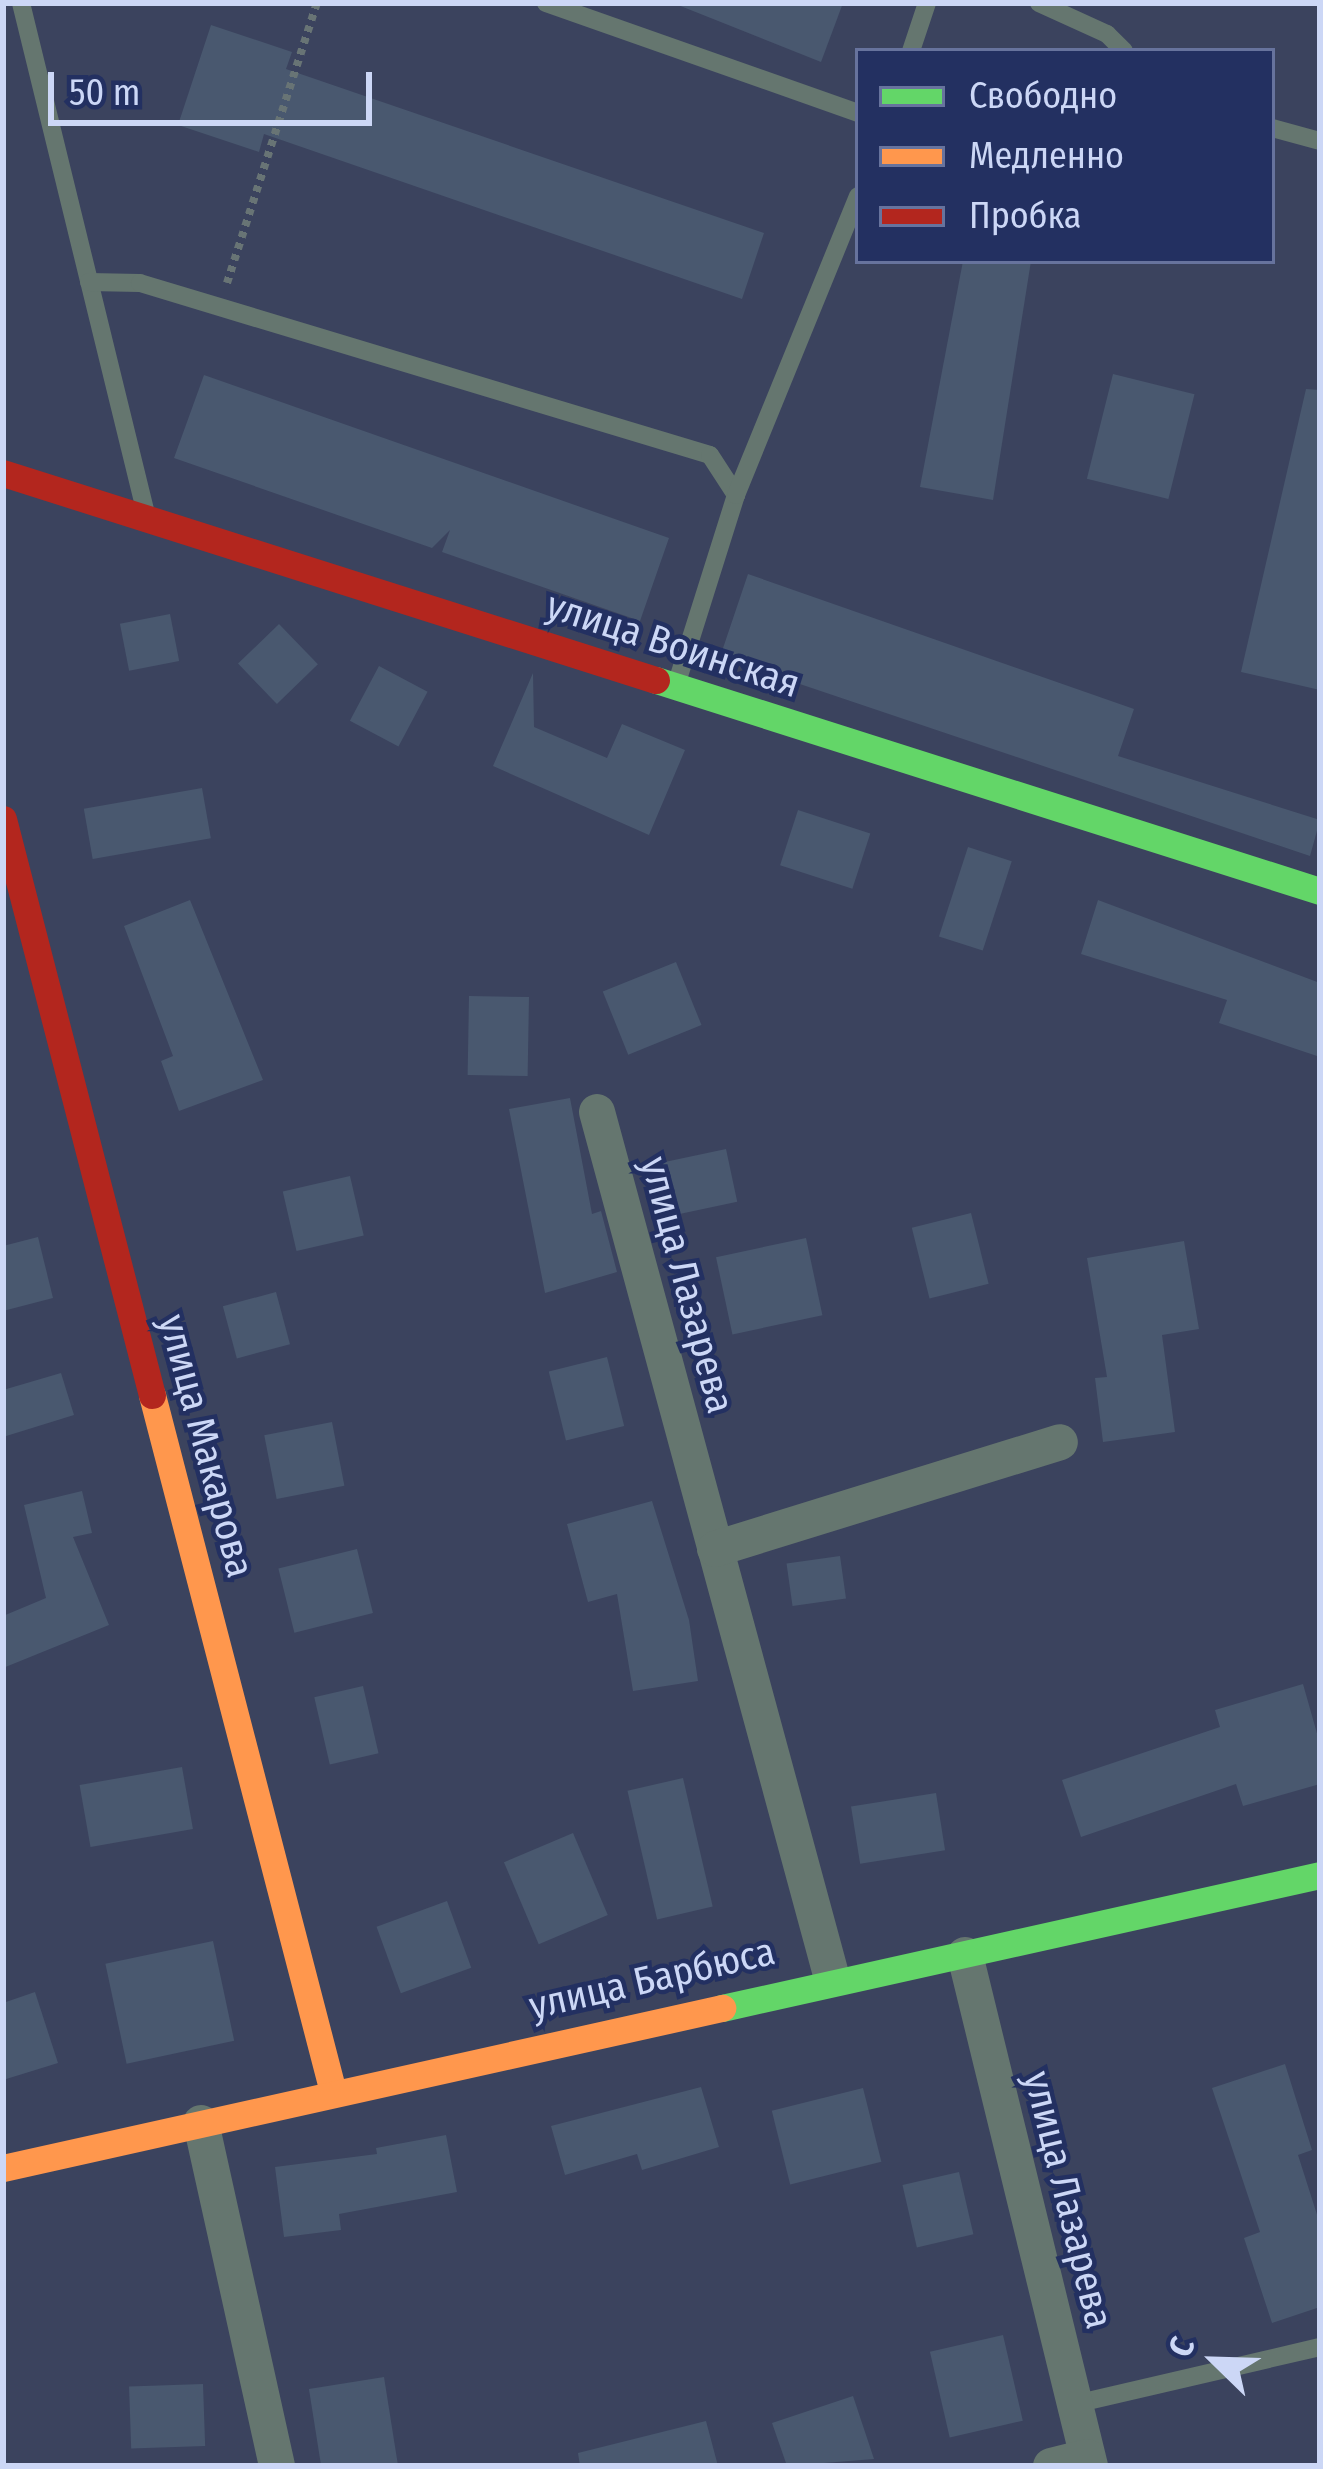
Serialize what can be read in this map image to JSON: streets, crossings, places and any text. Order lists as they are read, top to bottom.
{
  "streets": {
    "street": [
      "улица Воинская",
      "улица Лазарева",
      "улица Макарова",
      "улица Барбюса"
    ]
  },
  "crossings": [
    ["улица Лазарева", "улица Барбюса"],
    ["улица Макарова", "улица Барбюса"]
  ],
  "legend": ["Свободно", "Медленно", "Пробка"],
  "scale_bar": "50 m",
  "north": "top left"
}
